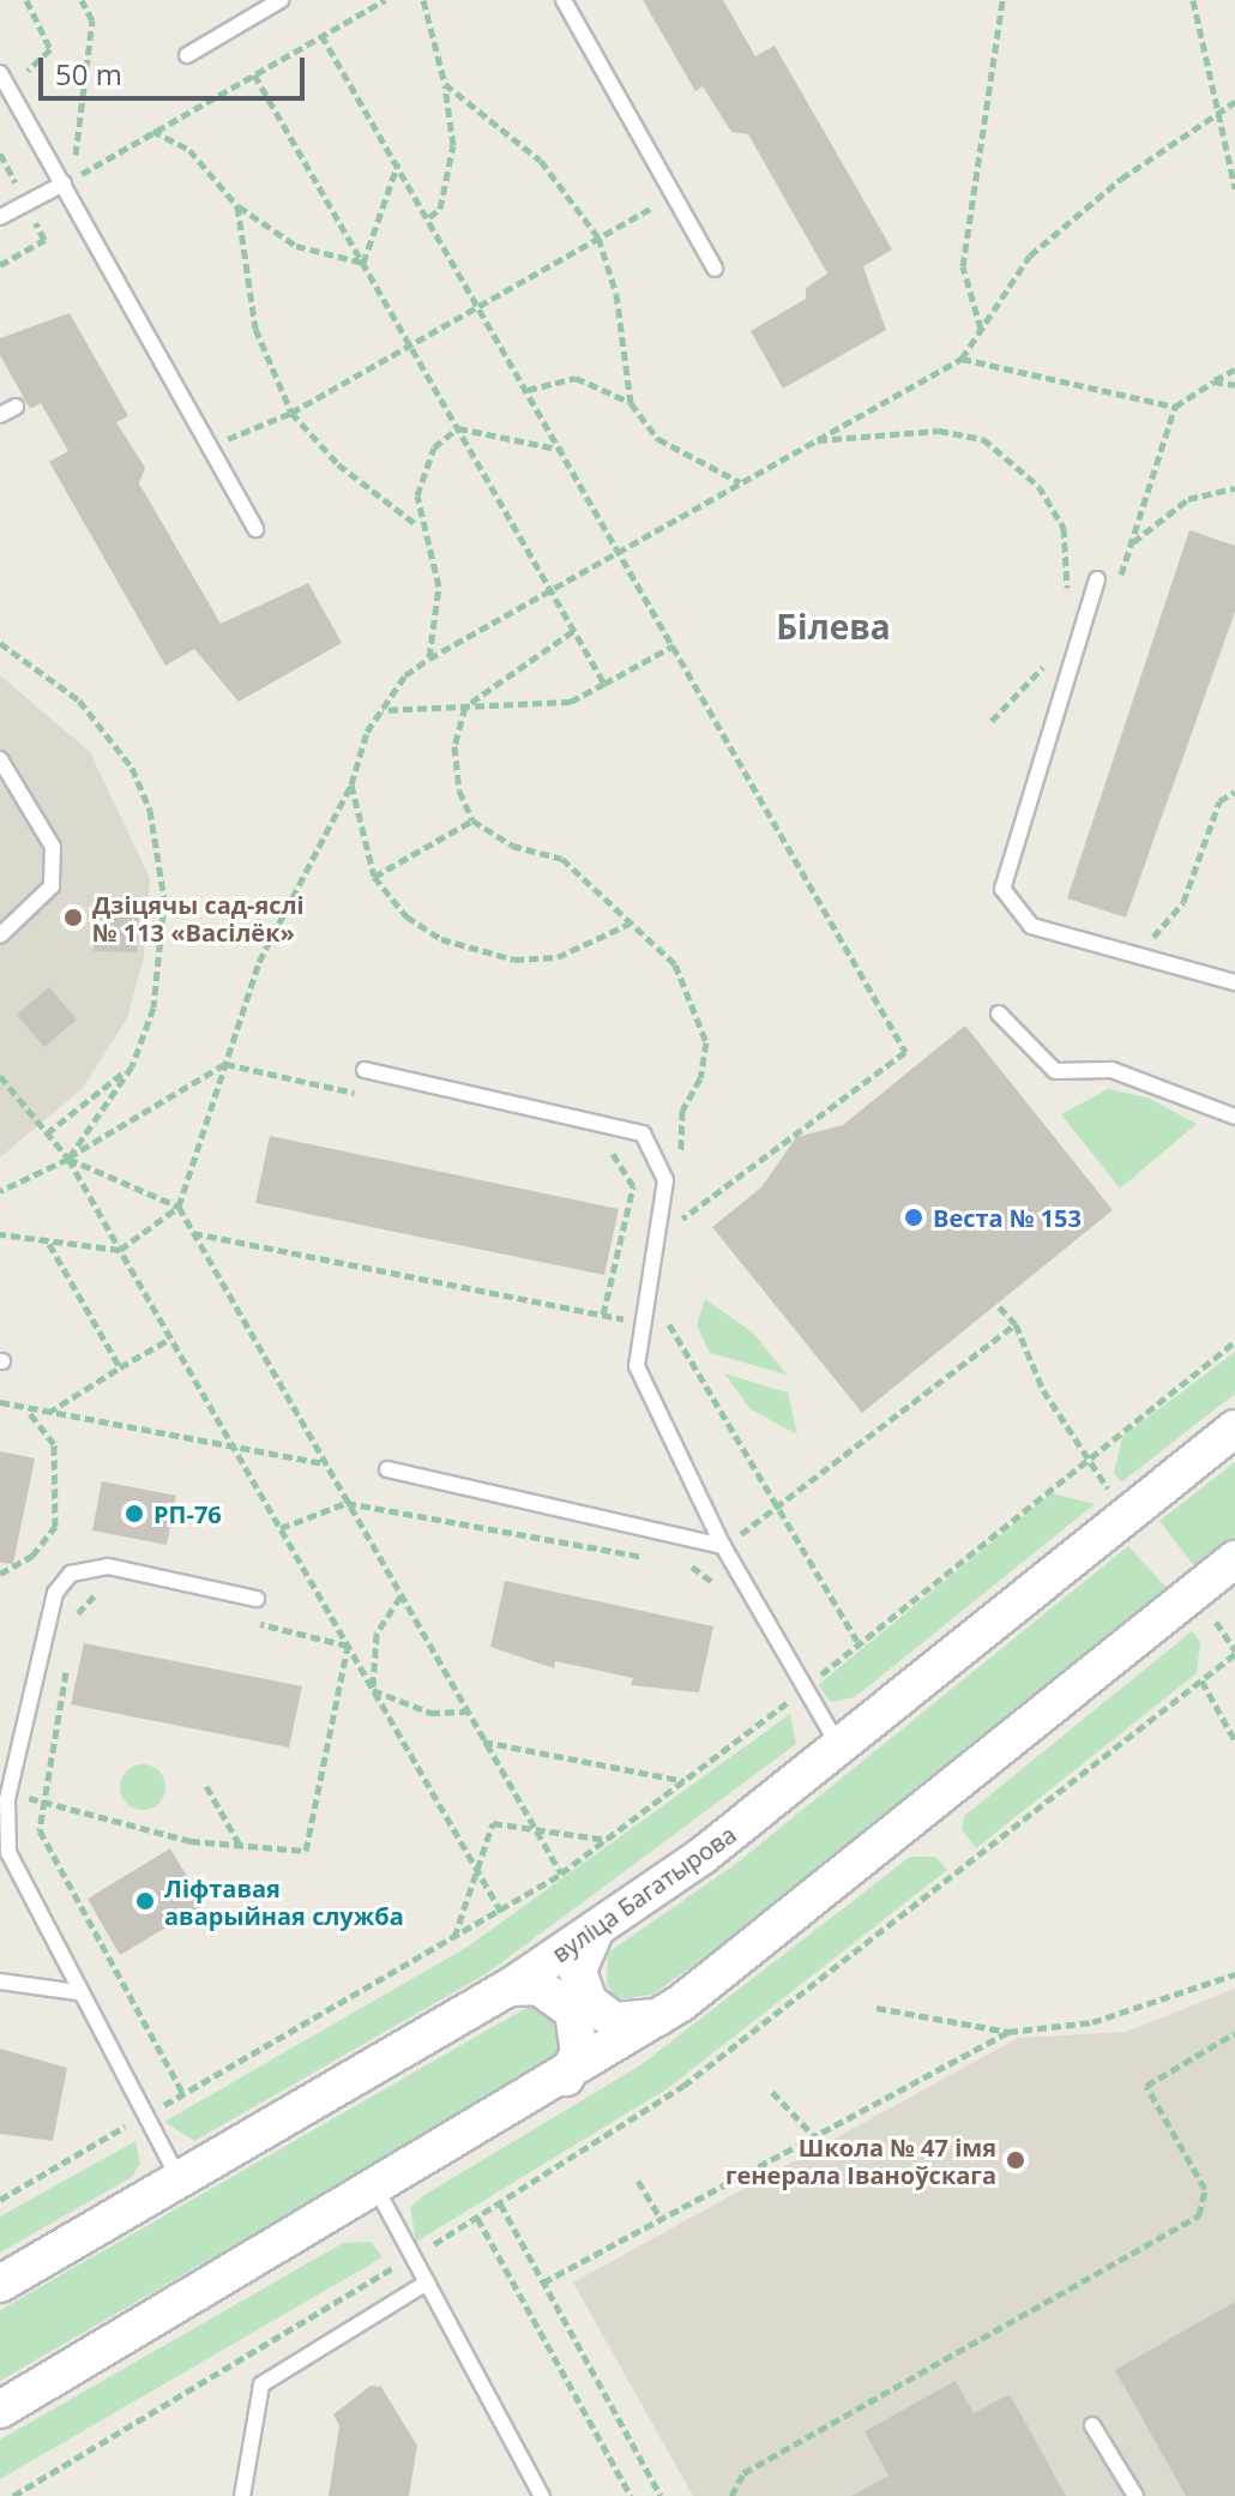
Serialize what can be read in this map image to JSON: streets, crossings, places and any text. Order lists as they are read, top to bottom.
{
  "streets": {
    "street": ["вуліца Багатырова"]
  },
  "districts": ["Білева"],
  "places": [
    "Дзіцячы сад-яслі № 113 «Васілёк»",
    "Веста № 153",
    "РП-76",
    "Ліфтавая аварыйная служба",
    "Школа № 47 імя генерала Іваноўскага"
  ],
  "scale_bar": "50 m"
}
